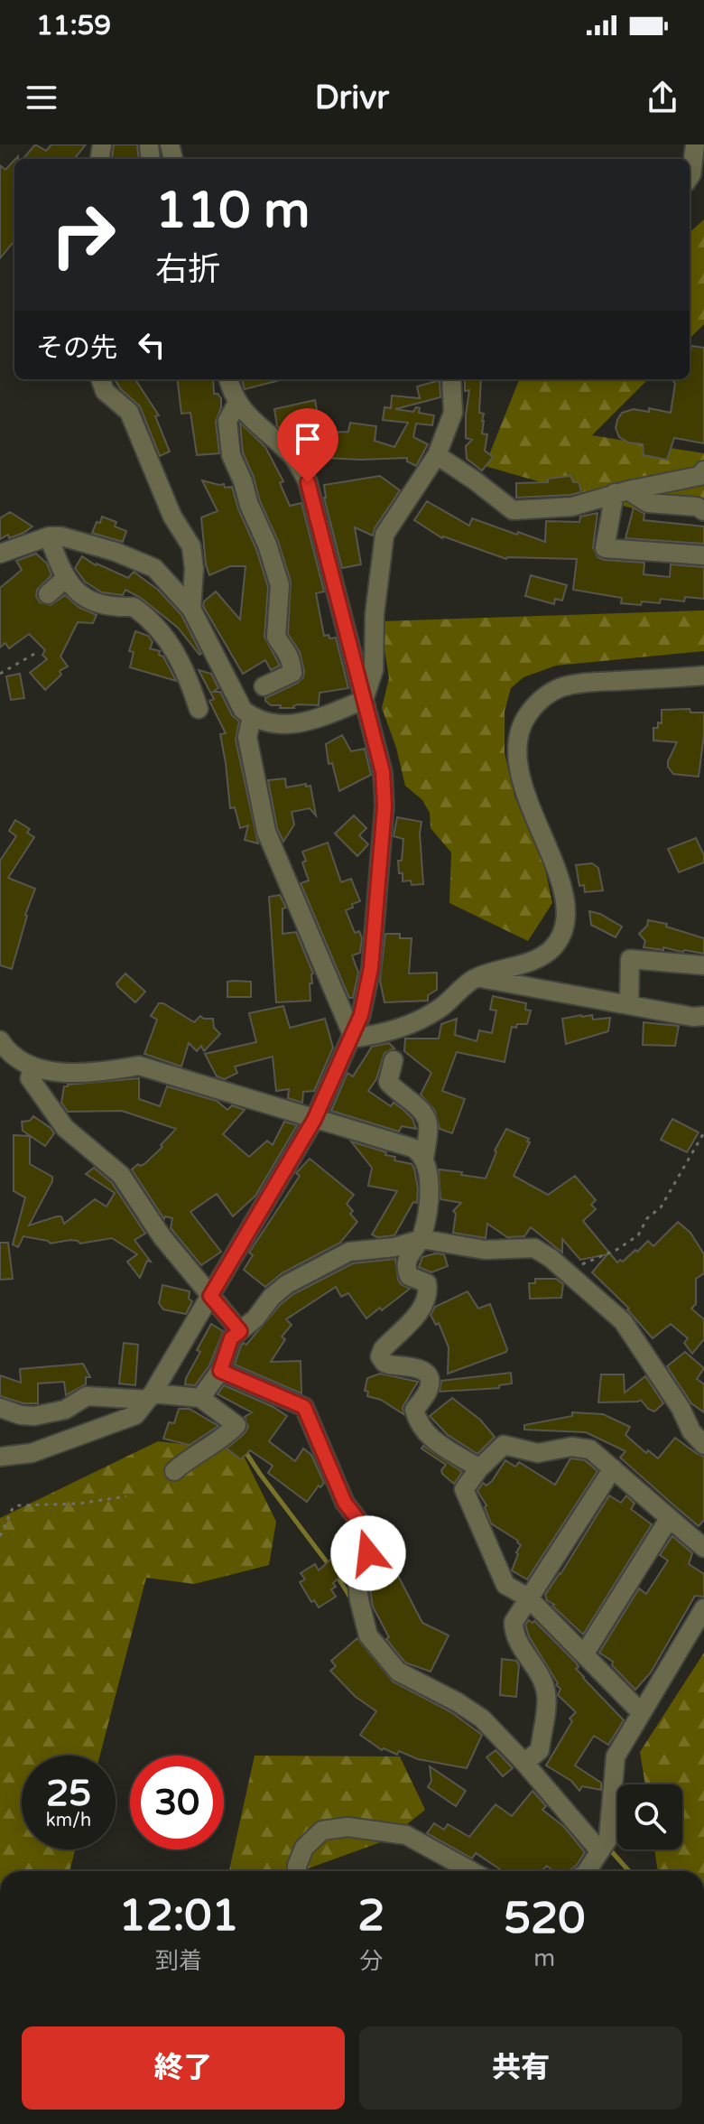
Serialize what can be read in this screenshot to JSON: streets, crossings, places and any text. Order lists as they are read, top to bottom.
{
  "page": {
    "status": "11:59",
    "header": "Drivr",
    "turn": ["110 m", "右折"],
    "then": "その先",
    "speed": "25 km/h",
    "limit": "30",
    "eta": [
      "12:01",
      "到着",
      "2",
      "分",
      "520",
      "m"
    ],
    "buttons": ["終了", "共有"]
  }
}
